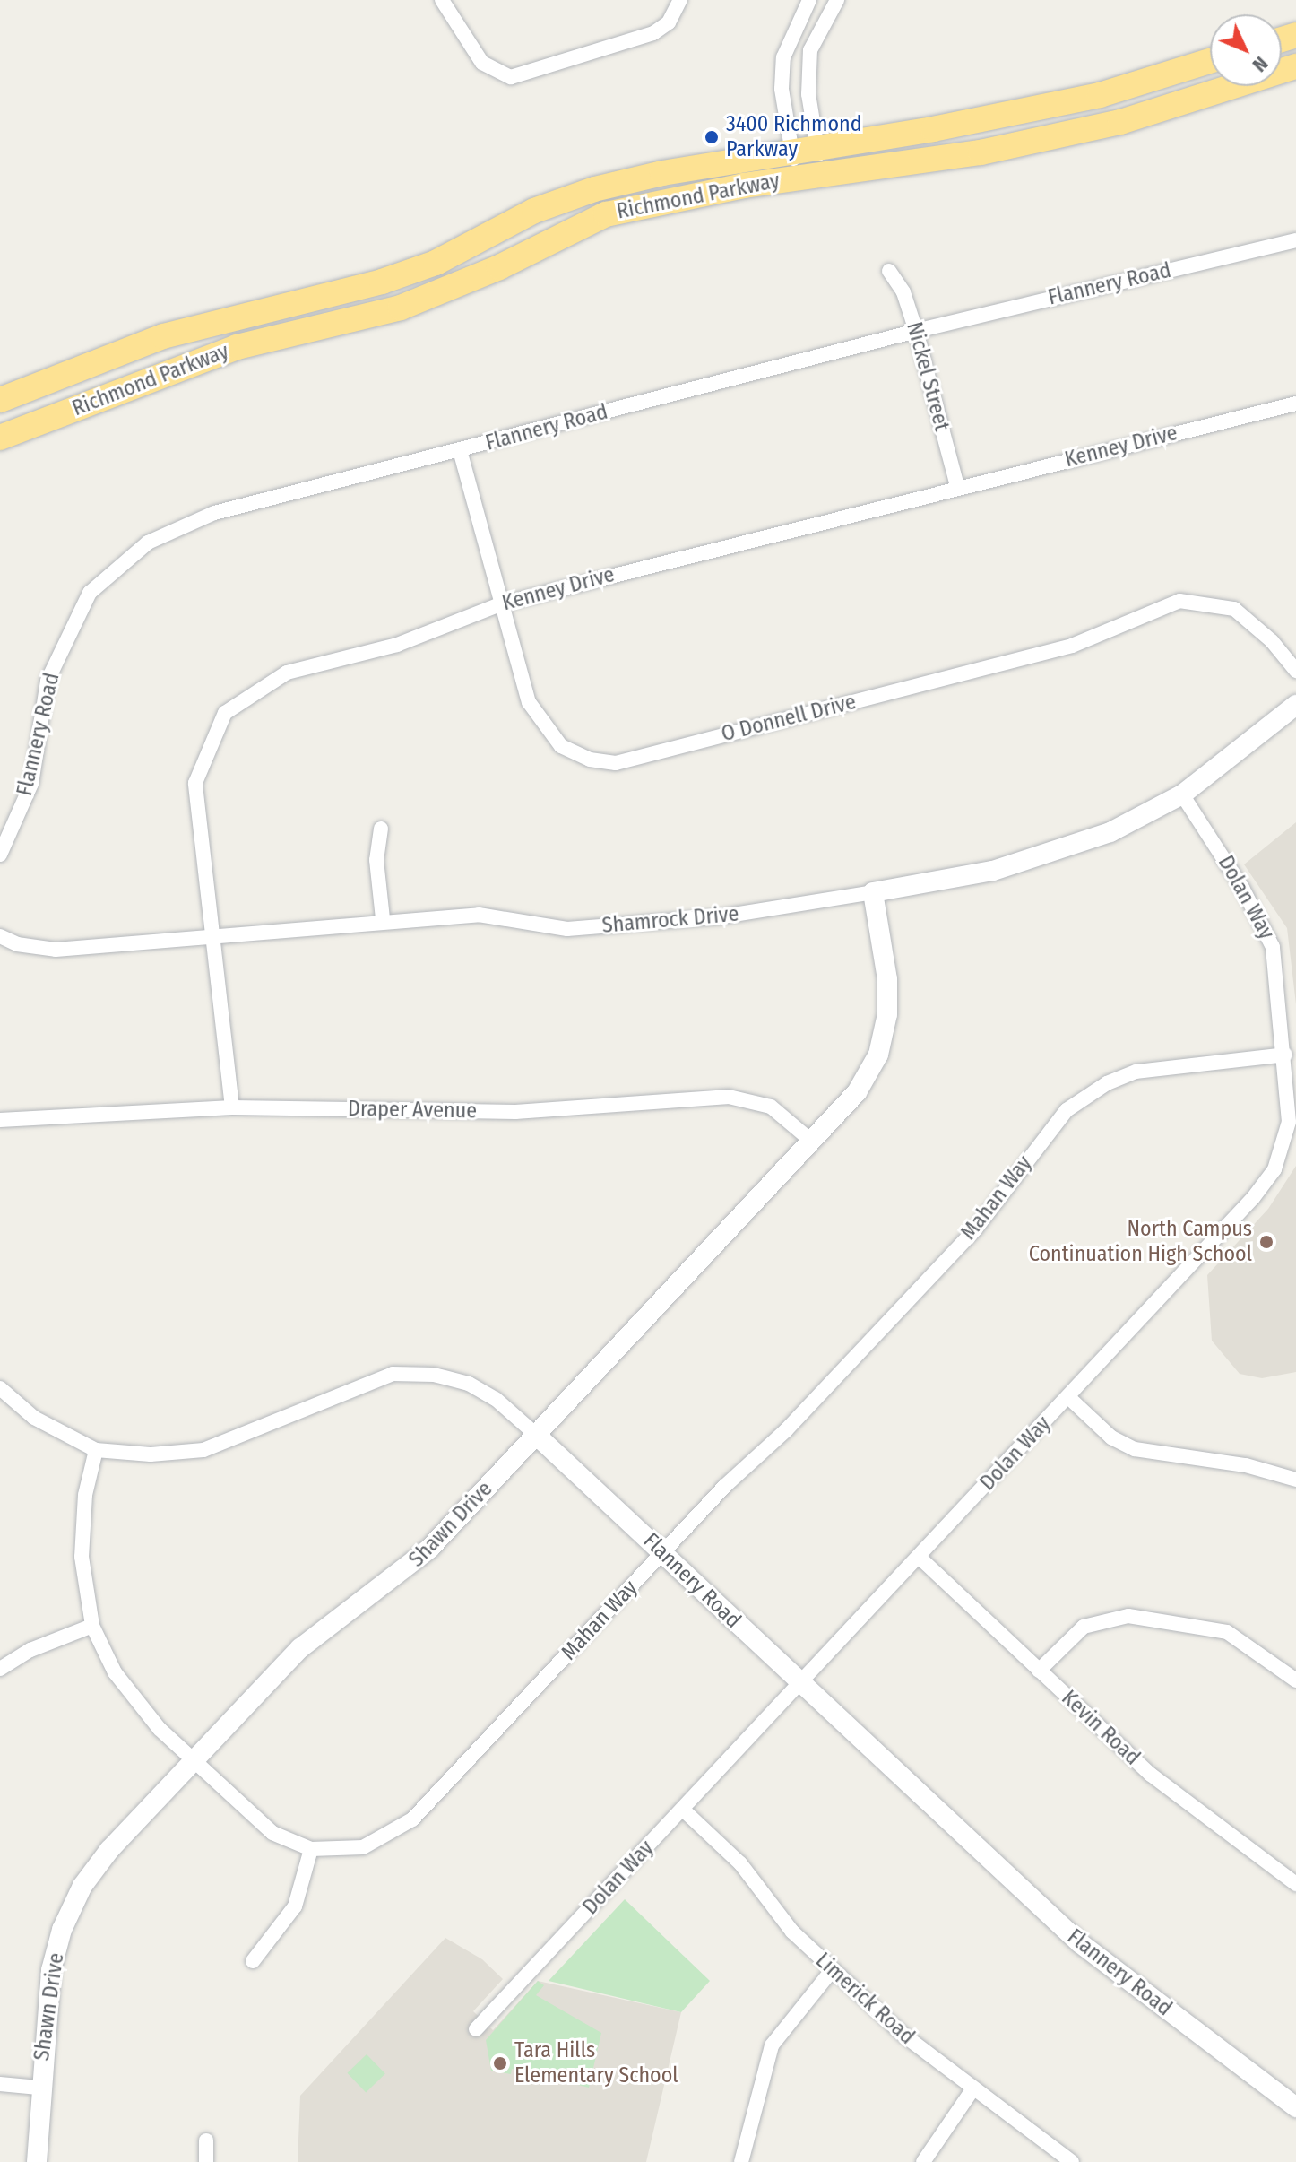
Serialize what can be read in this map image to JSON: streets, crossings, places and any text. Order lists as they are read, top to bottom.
{
  "streets": {
    "highway": ["Richmond Parkway"],
    "street": [
      "Flannery Road",
      "Nickel Street",
      "Kenney Drive",
      "O Donnell Drive",
      "Dolan Way",
      "Shamrock Drive",
      "Draper Avenue",
      "Mahan Way",
      "Shawn Drive",
      "Kevin Road",
      "Limerick Road"
    ]
  },
  "crossings": [
    ["Flannery Road", "Nickel Street"],
    ["Flannery Road", "O Donnell Drive"],
    ["Flannery Road", "Dolan Way"],
    ["Flannery Road", "Mahan Way"],
    ["Flannery Road", "Shawn Drive"],
    ["Nickel Street", "Kenney Drive"],
    ["Kenney Drive", "O Donnell Drive"],
    ["Kenney Drive", "Shamrock Drive"],
    ["Kenney Drive", "Draper Avenue"],
    ["Dolan Way", "Shamrock Drive"],
    ["Dolan Way", "Mahan Way"],
    ["Dolan Way", "Kevin Road"],
    ["Dolan Way", "Limerick Road"],
    ["Shamrock Drive", "Shawn Drive"],
    ["Draper Avenue", "Shawn Drive"],
    ["Mahan Way", "Shawn Drive"]
  ],
  "places": ["3400 Richmond Parkway", "North Campus Continuation High School", "Tara Hills Elementary School"],
  "north": "bottom right"
}
